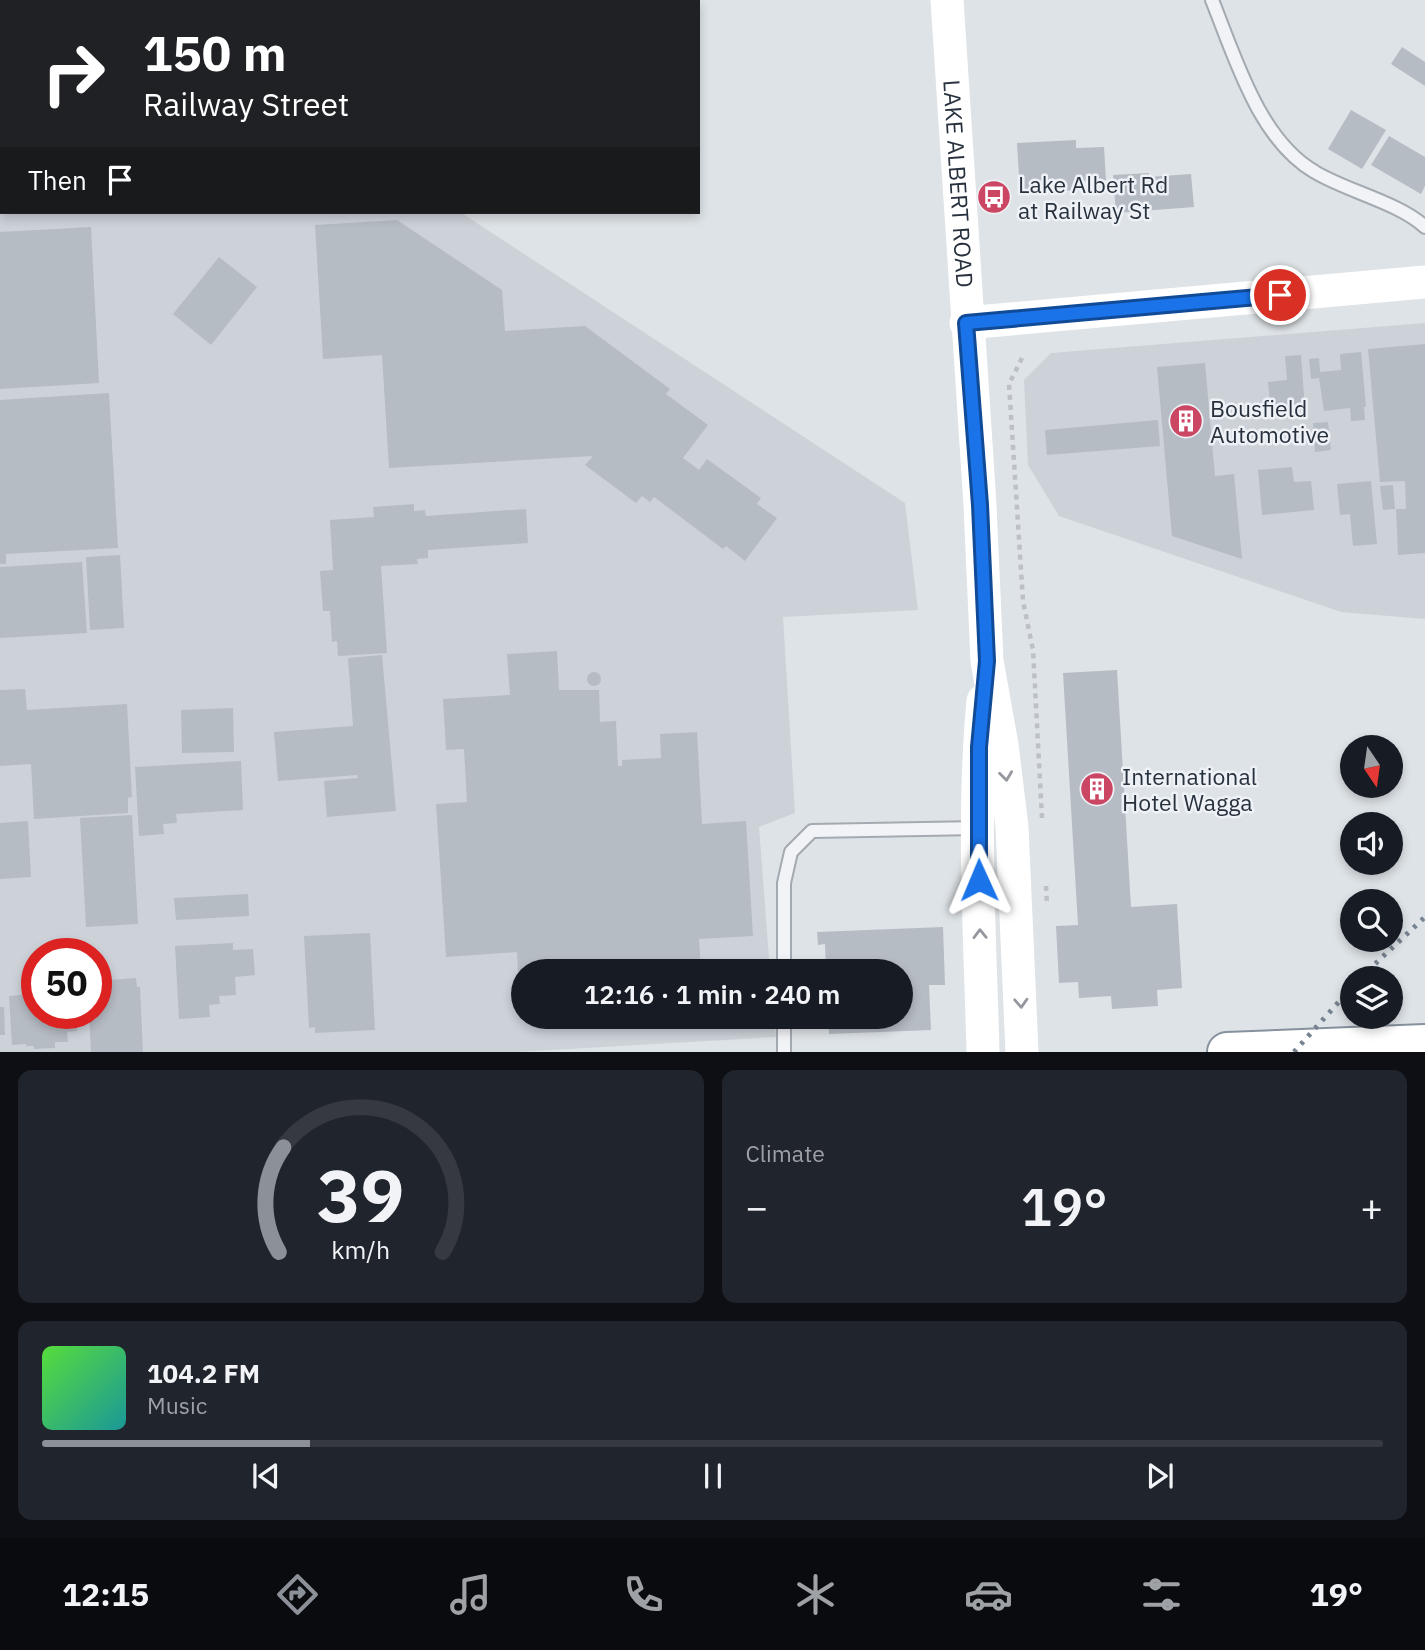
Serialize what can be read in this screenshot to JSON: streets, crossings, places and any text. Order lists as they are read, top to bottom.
{
  "streets": {
    "main road": ["LAKE ALBERT ROAD"]
  },
  "places": {
    "bus stop": ["Lake Albert Rd at Railway St"],
    "building": ["Bousfield Automotive", "International Hotel Wagga"]
  },
  "north": "bottom",
  "page": {
    "turn": ["150 m", "Railway Street"],
    "then": "Then",
    "limit": "50",
    "trip": "12:16 · 1 min · 240 m",
    "tile": "Climate",
    "heat": ["−", "19°", "+"],
    "song": ["104.2 FM", "Music"],
    "tabs": ["12:15", "19°"],
    "gauge": ["39", "km/h"]
  }
}
